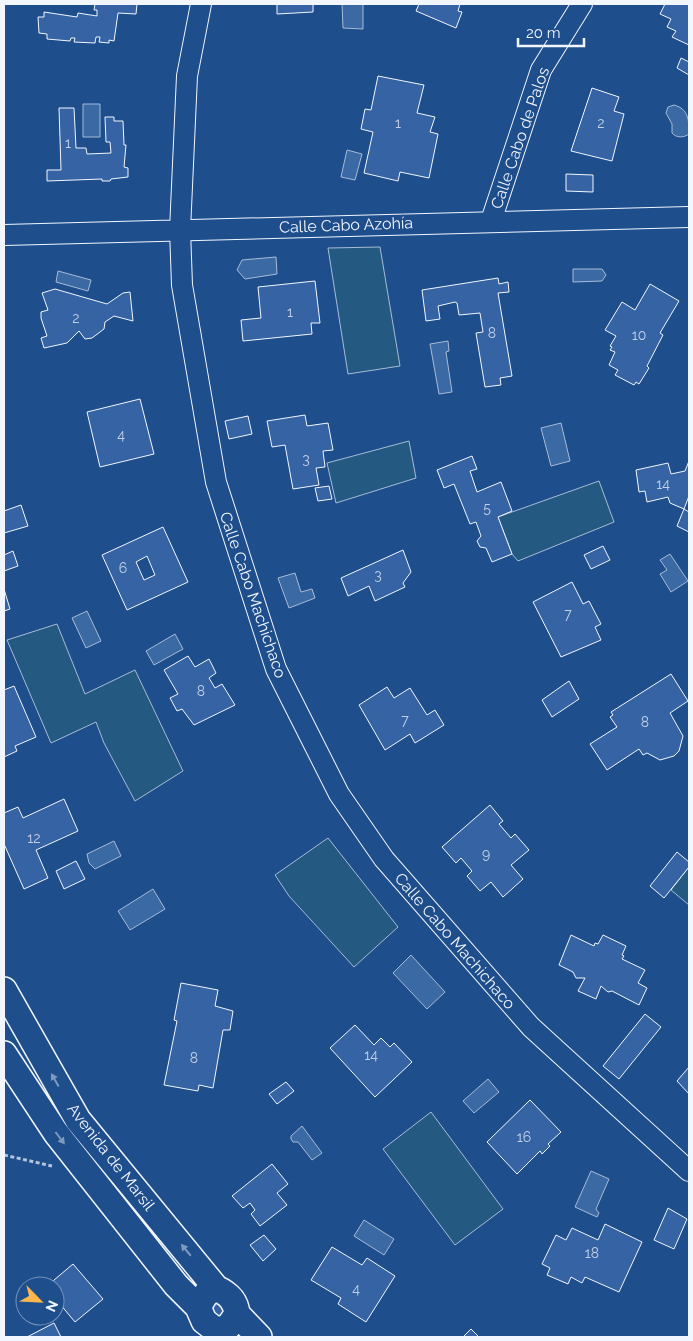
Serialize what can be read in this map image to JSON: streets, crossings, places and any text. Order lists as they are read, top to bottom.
{
  "streets": {
    "street": [
      "Calle Cabo de Palos",
      "Calle Cabo Azohía",
      "Calle Cabo Machichaco",
      "Avenida de Marsil"
    ]
  },
  "crossings": [
    ["Calle Cabo de Palos", "Calle Cabo Azohía"],
    ["Calle Cabo Azohía", "Calle Cabo Machichaco"]
  ],
  "house_numbers": [
    "1",
    "2",
    "1",
    "1",
    "2",
    "8",
    "10",
    "4",
    "3",
    "14",
    "5",
    "6",
    "3",
    "7",
    "8",
    "7",
    "8",
    "12",
    "9",
    "14",
    "8",
    "16",
    "18",
    "4"
  ],
  "scale_bar": "20 m",
  "north": "bottom right"
}
